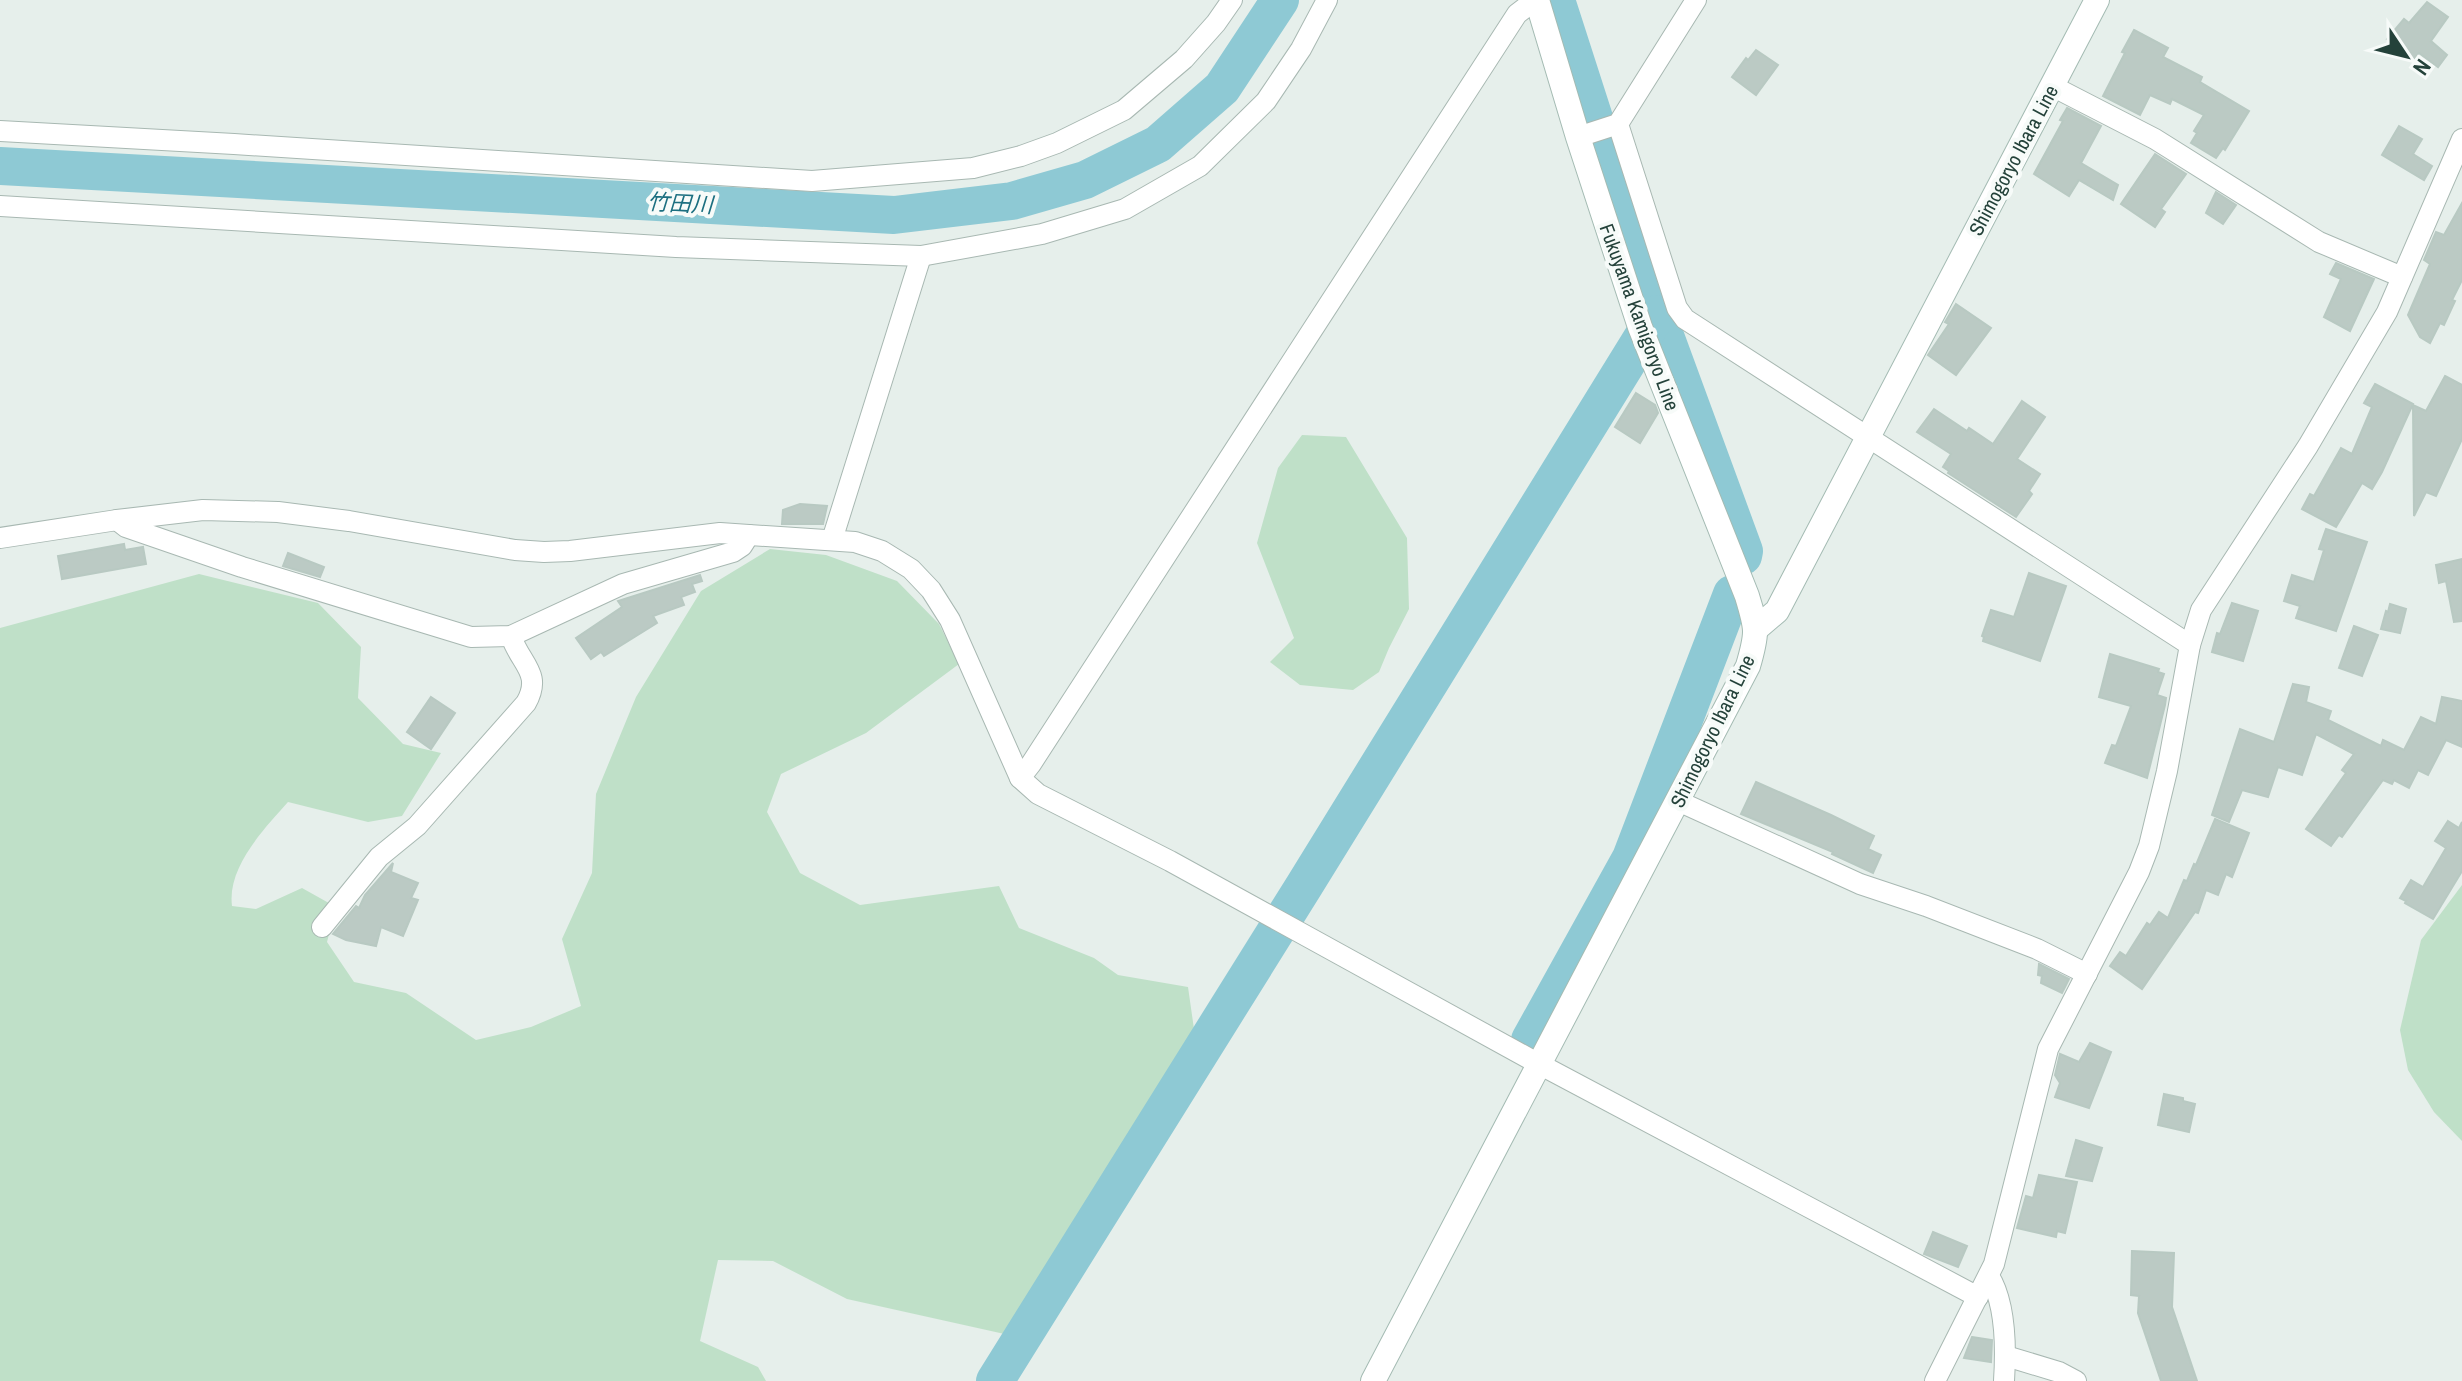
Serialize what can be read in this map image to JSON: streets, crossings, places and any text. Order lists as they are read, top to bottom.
{
  "streets": {
    "main road": ["Shimogoryo Ibara Line", "Fukuyama Kamigoryo Line"]
  },
  "crossings": [
    ["Shimogoryo Ibara Line", "Fukuyama Kamigoryo Line"]
  ],
  "water": ["竹田川"],
  "north": "bottom right"
}
